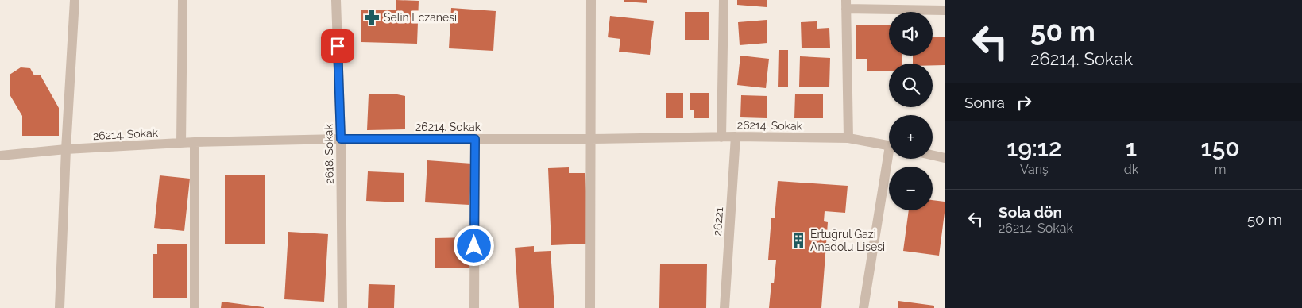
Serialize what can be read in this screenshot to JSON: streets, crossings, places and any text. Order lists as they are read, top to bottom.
{
  "streets": {
    "street": ["26214. Sokak", "2618. Sokak", "26221"]
  },
  "crossings": [
    ["26214. Sokak", "2618. Sokak"],
    ["26214. Sokak", "26221"]
  ],
  "places": {
    "pharmacy": ["Selin Eczanesi"],
    "building": ["Ertuğrul Gazi Anadolu Lisesi"]
  },
  "page": {
    "turn": ["50 m", "26214. Sokak"],
    "map_buttons": ["+", "−"],
    "then": "Sonra",
    "eta": [
      "19:12",
      "Varış",
      "1",
      "dk",
      "150",
      "m"
    ],
    "list": [
      {
        "name": "Sola dön",
        "note": "26214. Sokak",
        "value": "50 m"
      }
    ]
  }
}
